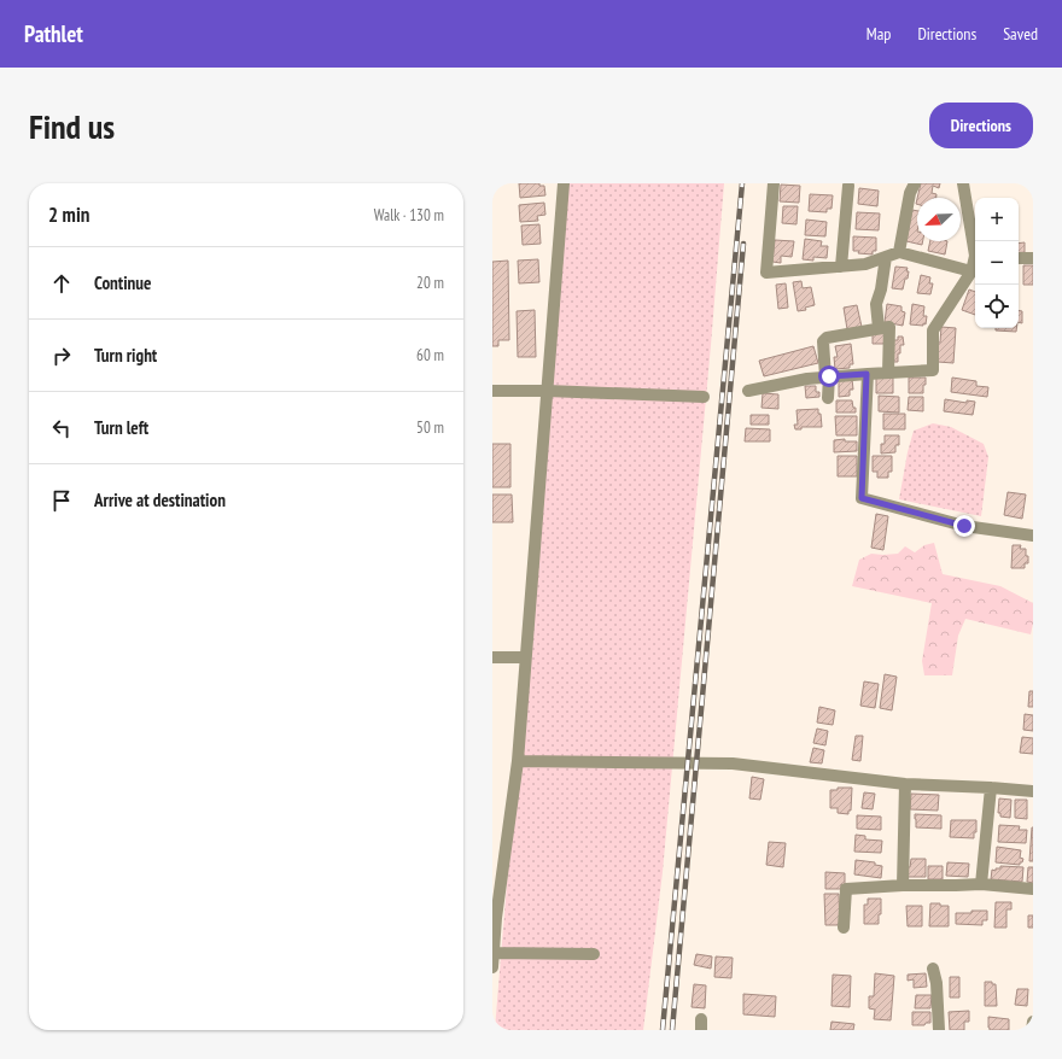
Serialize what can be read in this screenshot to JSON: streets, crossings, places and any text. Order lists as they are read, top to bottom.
{
  "north": "bottom left",
  "page": {
    "header": "Pathlet",
    "nav": ["Map", "Directions", "Saved"],
    "buttons": "Directions",
    "title": "Find us",
    "heading": ["2 min", "Walk · 130 m"],
    "map_buttons": ["+", "−"],
    "list": [
      ["Continue", "20 m"],
      ["Turn right", "60 m"],
      ["Turn left", "50 m"],
      "Arrive at destination"
    ]
  }
}
